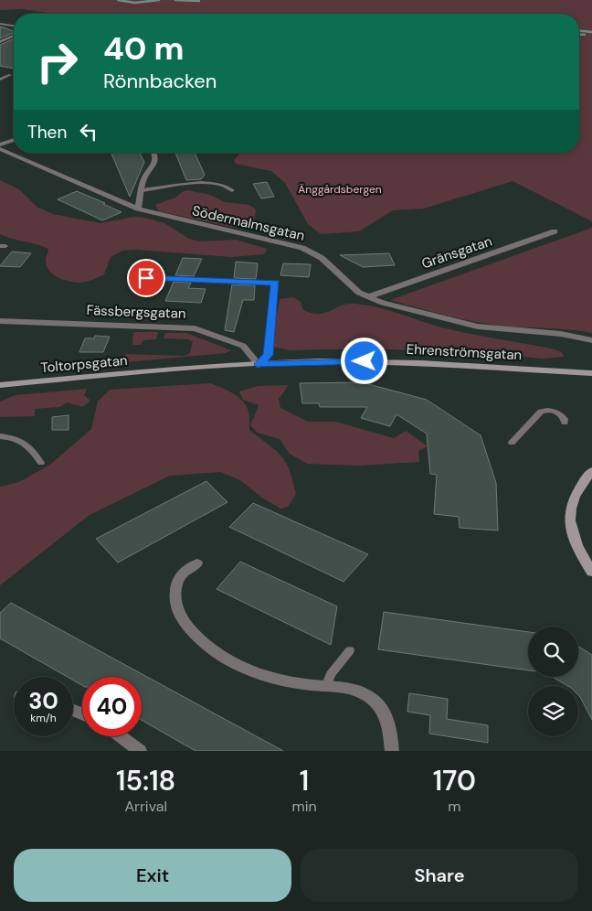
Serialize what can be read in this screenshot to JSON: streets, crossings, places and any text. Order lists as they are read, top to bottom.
{
  "streets": {
    "street": [
      "Södermalmsgatan",
      "Gränsgatan",
      "Fässbergsgatan",
      "Ehrenströmsgatan",
      "Toltorpsgatan"
    ]
  },
  "crossings": [
    ["Södermalmsgatan", "Gränsgatan"],
    ["Fässbergsgatan", "Ehrenströmsgatan"],
    ["Ehrenströmsgatan", "Toltorpsgatan"]
  ],
  "parks": ["Änggårdsbergen"],
  "page": {
    "turn": ["40 m", "Rönnbacken"],
    "then": "Then",
    "speed": "30 km/h",
    "limit": "40",
    "eta": [
      "15:18",
      "Arrival",
      "1",
      "min",
      "170",
      "m"
    ],
    "buttons": ["Exit", "Share"]
  }
}
